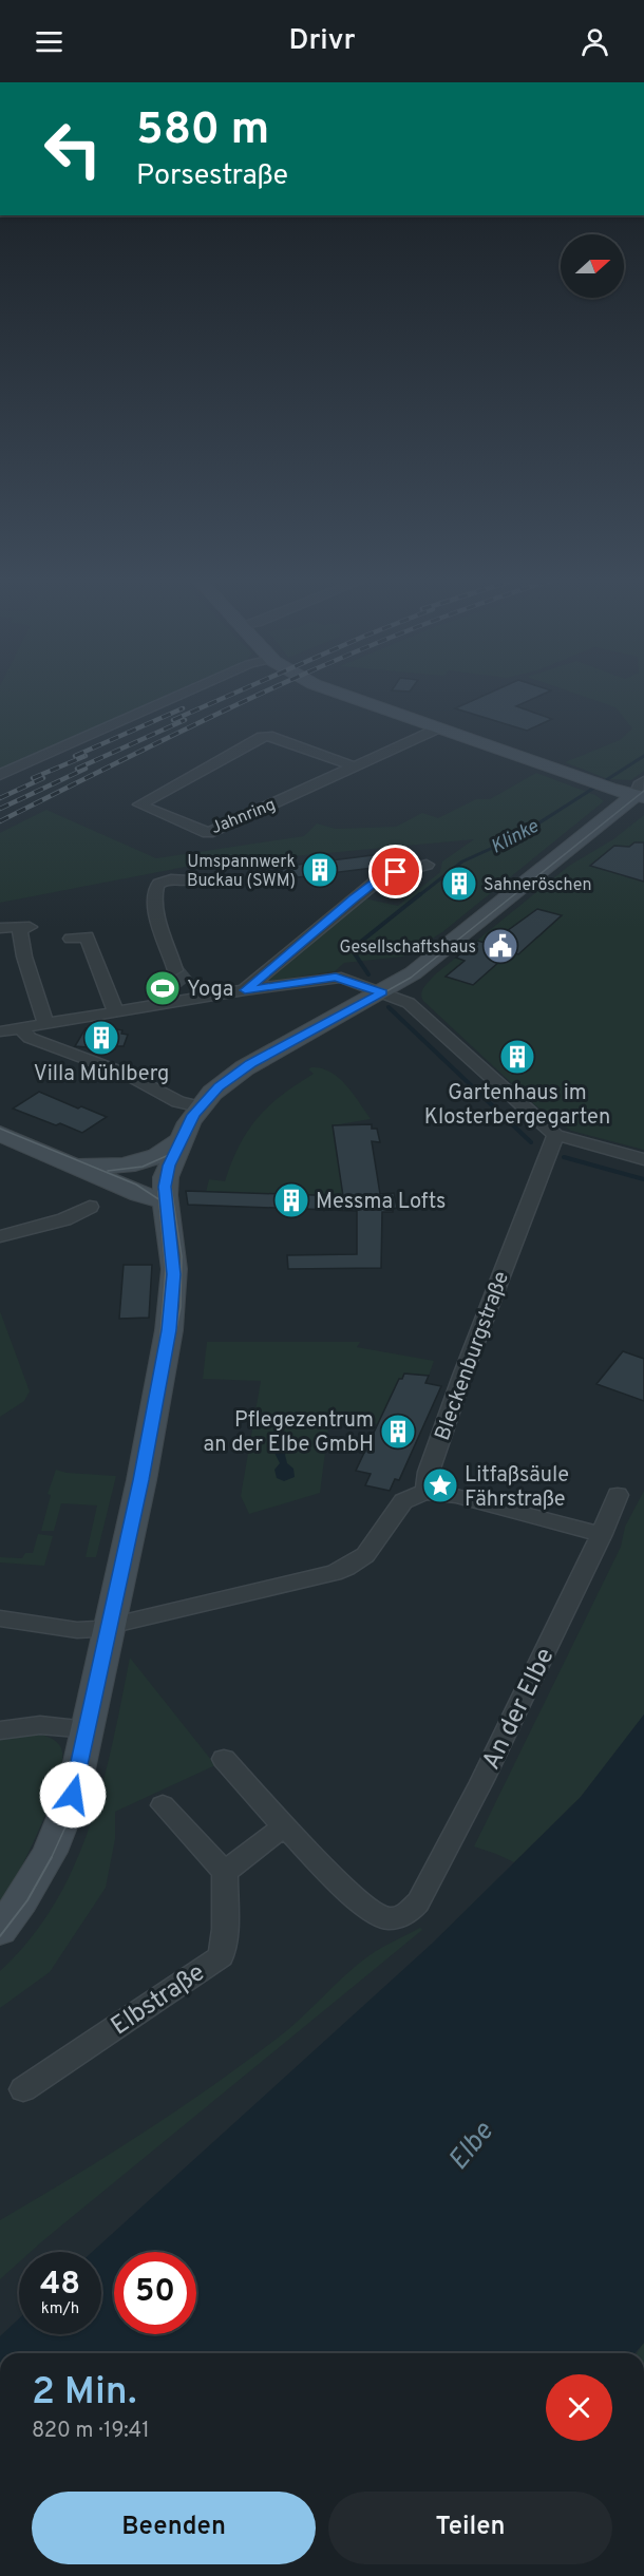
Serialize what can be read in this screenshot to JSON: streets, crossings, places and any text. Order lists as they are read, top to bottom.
{
  "streets": {
    "street": [
      "Jahnring",
      "Bleckenburgstraße",
      "An der Elbe",
      "Elbstraße"
    ]
  },
  "water": ["Klinke", "Elbe"],
  "places": {
    "building": [
      "Umspannwerk Buckau (SWM)",
      "Sahneröschen",
      "Villa Mühlberg",
      "Gartenhaus im Klosterbergegarten",
      "Messma Lofts",
      "Pflegezentrum an der Elbe GmbH"
    ],
    "public building": ["Gesellschaftshaus"],
    "sports": ["Yoga"],
    "place": ["Litfaßsäule Fährstraße"]
  },
  "north": "right",
  "page": {
    "header": "Drivr",
    "turn": ["580 m", "Porsestraße"],
    "speed": "48 km/h",
    "limit": "50",
    "heading": ["2 Min.", "820 m · 19:41"],
    "buttons": ["Beenden", "Teilen"]
  }
}
